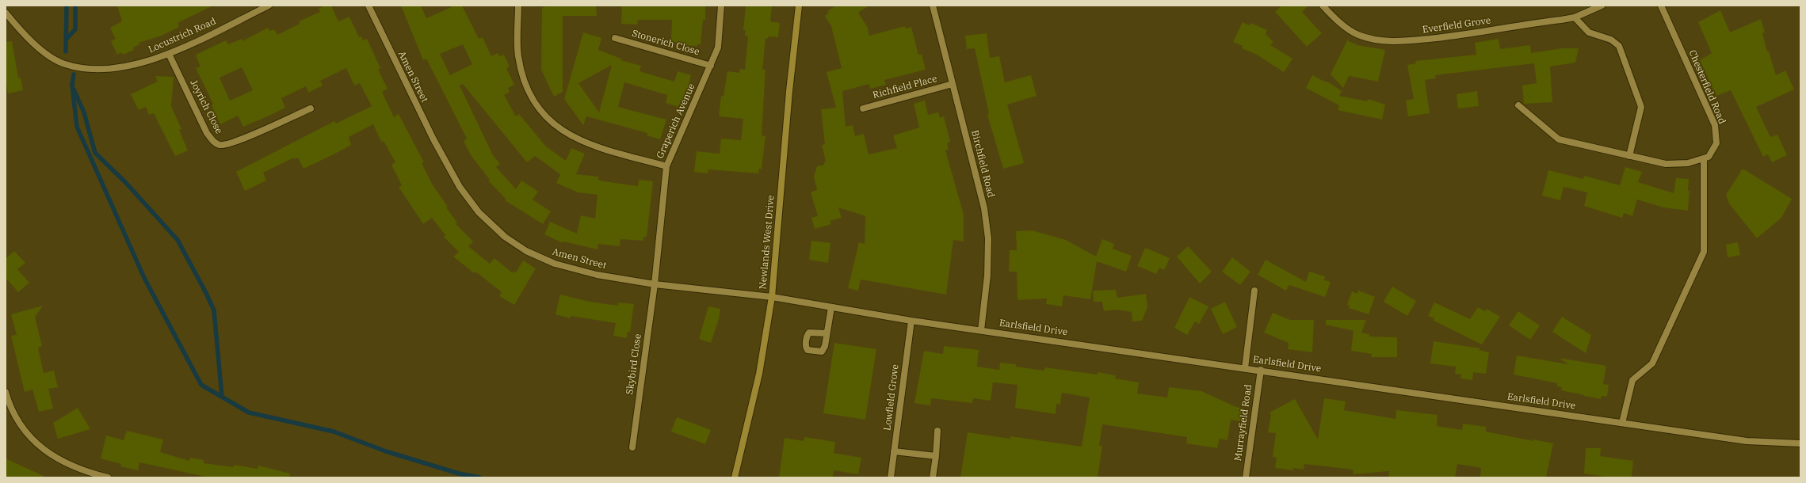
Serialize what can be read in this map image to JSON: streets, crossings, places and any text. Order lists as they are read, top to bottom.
{
  "streets": {
    "street": [
      "Everfield Grove",
      "Locustrich Road",
      "Stonerich Close",
      "Amen Street",
      "Richfield Place",
      "Chesterfield Road",
      "Joyrich Close",
      "Graperich Avenue",
      "Birchfield Road",
      "Newlands West Drive",
      "Earlsfield Drive",
      "Skybird Close",
      "Lowfield Grove",
      "Murrayfield Road"
    ]
  },
  "crossings": [
    ["Locustrich Road", "Joyrich Close"],
    ["Stonerich Close", "Graperich Avenue"],
    ["Amen Street", "Graperich Avenue"],
    ["Amen Street", "Newlands West Drive"],
    ["Amen Street", "Earlsfield Drive"],
    ["Amen Street", "Skybird Close"],
    ["Richfield Place", "Birchfield Road"],
    ["Graperich Avenue", "Skybird Close"],
    ["Birchfield Road", "Earlsfield Drive"],
    ["Newlands West Drive", "Earlsfield Drive"],
    ["Earlsfield Drive", "Lowfield Grove"],
    ["Earlsfield Drive", "Murrayfield Road"]
  ]
}
